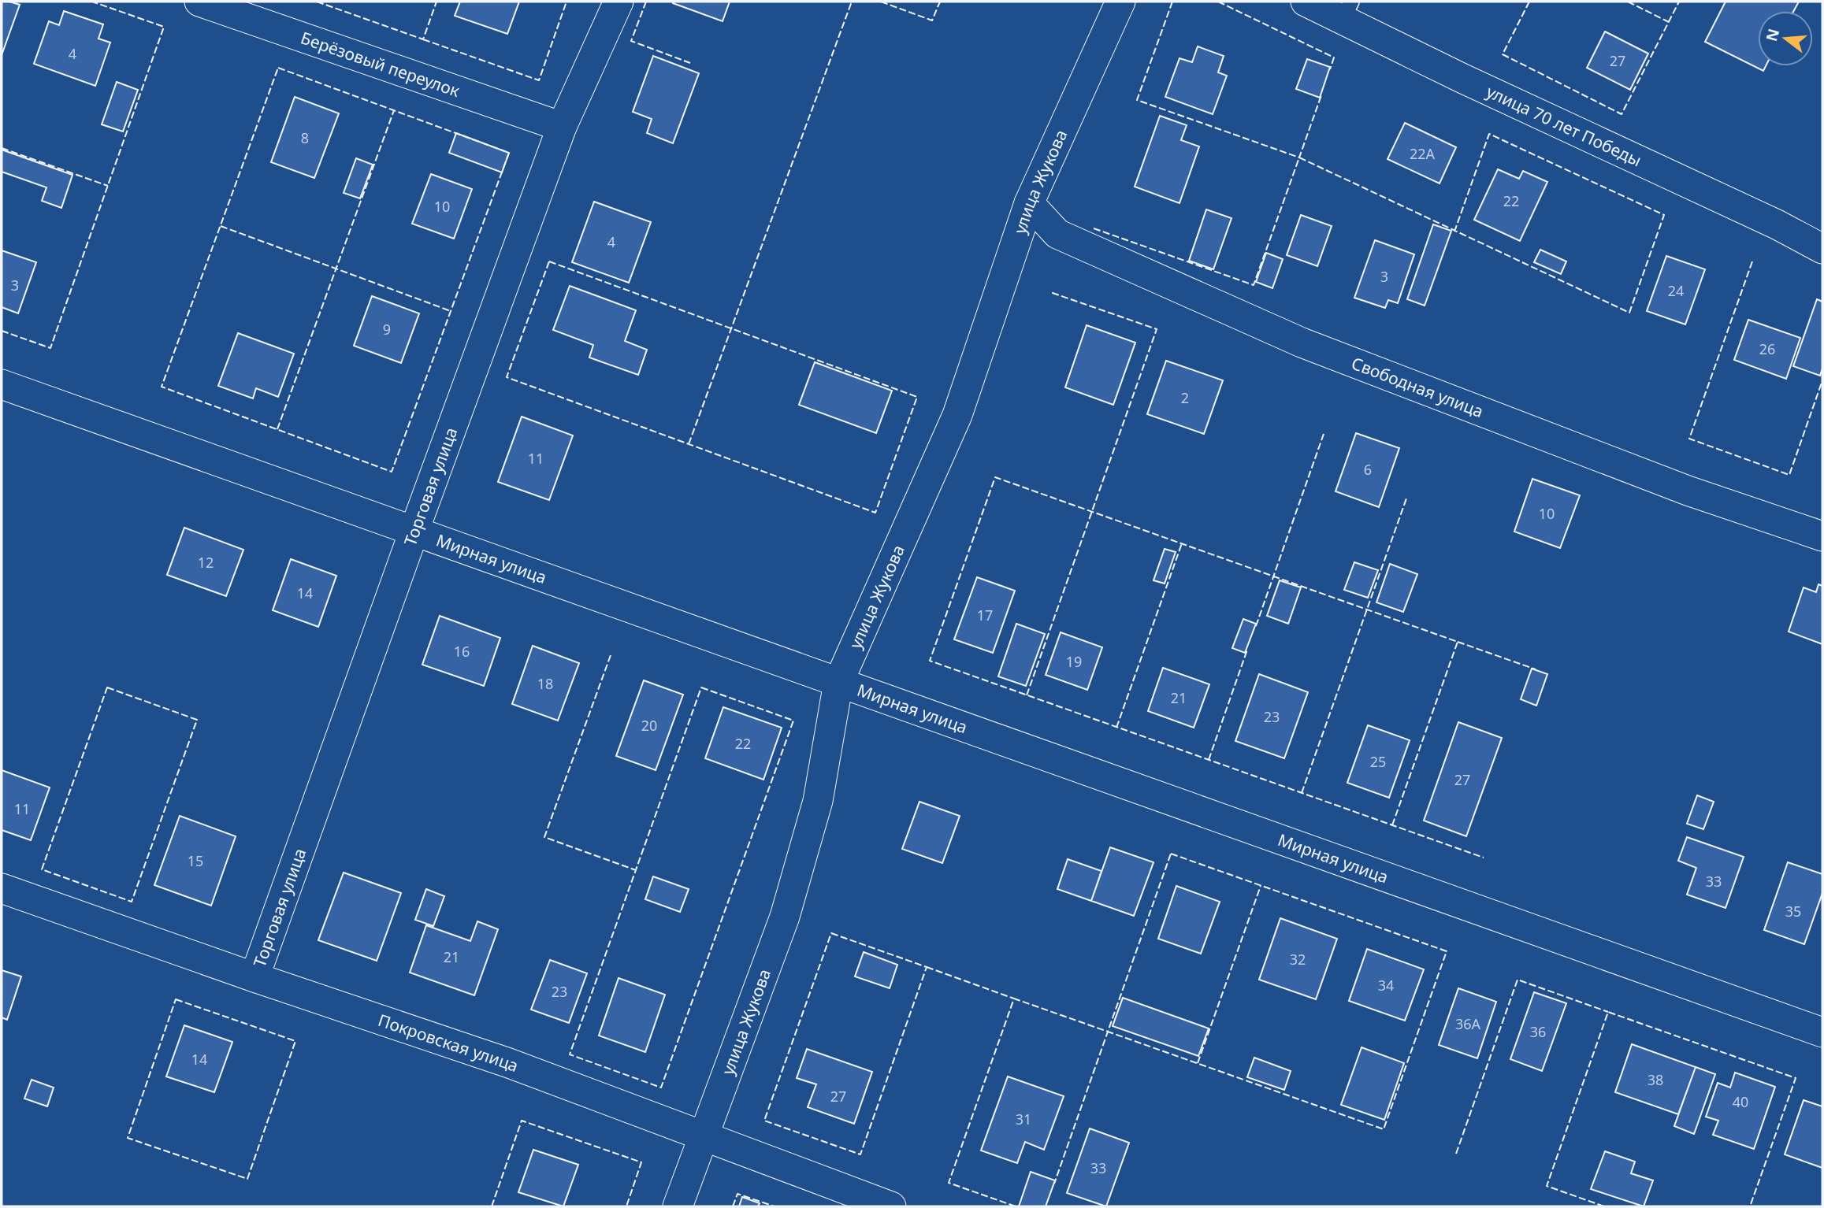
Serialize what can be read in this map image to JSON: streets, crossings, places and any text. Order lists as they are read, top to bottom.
{
  "streets": {
    "street": [
      "Берёзовый переулок",
      "улица 70 лет Победы",
      "улица Жукова",
      "Свободная улица",
      "Торговая улица",
      "Мирная улица",
      "Покровская улица"
    ]
  },
  "crossings": [
    ["Берёзовый переулок", "Торговая улица"],
    ["улица Жукова", "Свободная улица"],
    ["улица Жукова", "Мирная улица"],
    ["улица Жукова", "Покровская улица"],
    ["Торговая улица", "Мирная улица"],
    ["Торговая улица", "Покровская улица"]
  ],
  "house_numbers": [
    "4",
    "27",
    "8",
    "22А",
    "22",
    "10",
    "4",
    "3",
    "3",
    "24",
    "9",
    "26",
    "2",
    "11",
    "6",
    "10",
    "12",
    "14",
    "17",
    "16",
    "19",
    "18",
    "21",
    "23",
    "20",
    "22",
    "25",
    "27",
    "11",
    "15",
    "33",
    "35",
    "21",
    "32",
    "34",
    "23",
    "36А",
    "36",
    "14",
    "38",
    "27",
    "40",
    "31",
    "33"
  ],
  "north": "left"
}
